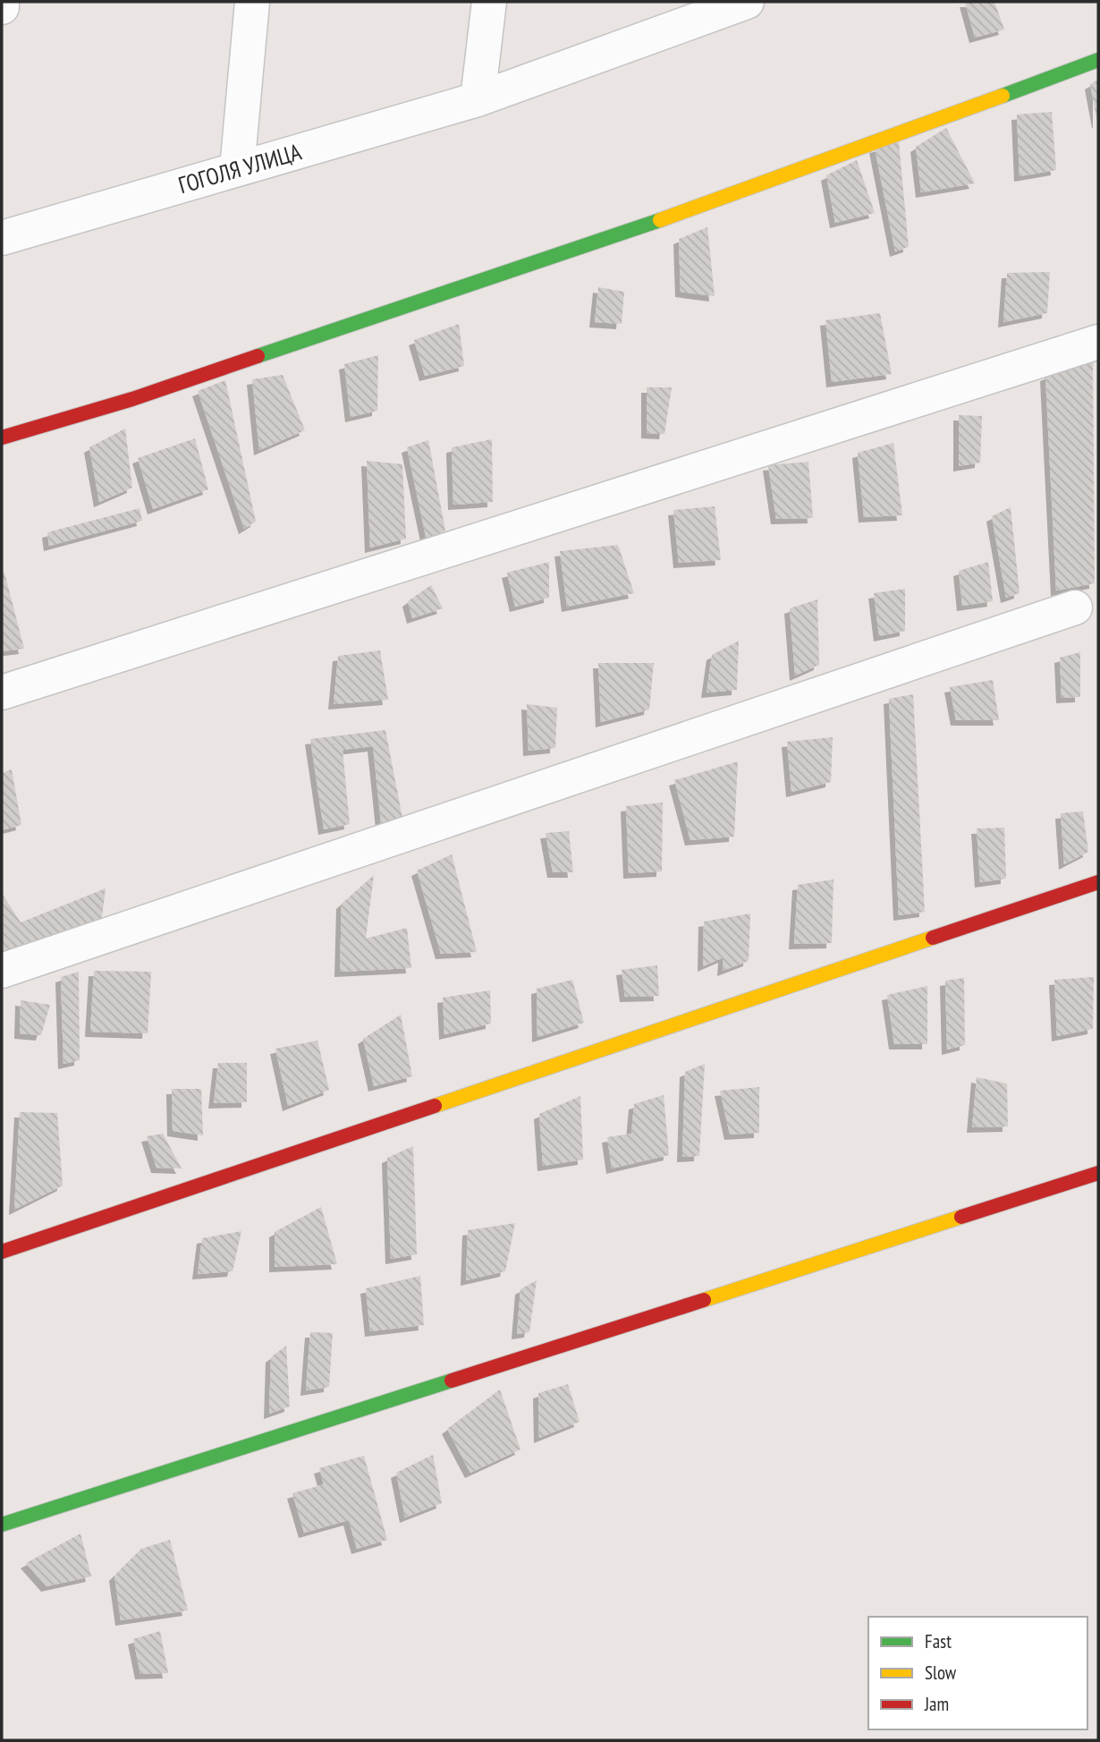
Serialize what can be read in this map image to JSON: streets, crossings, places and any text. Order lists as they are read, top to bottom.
{
  "streets": {
    "street": ["ГОГОЛЯ УЛИЦА"]
  },
  "legend": ["Fast", "Slow", "Jam"]
}
